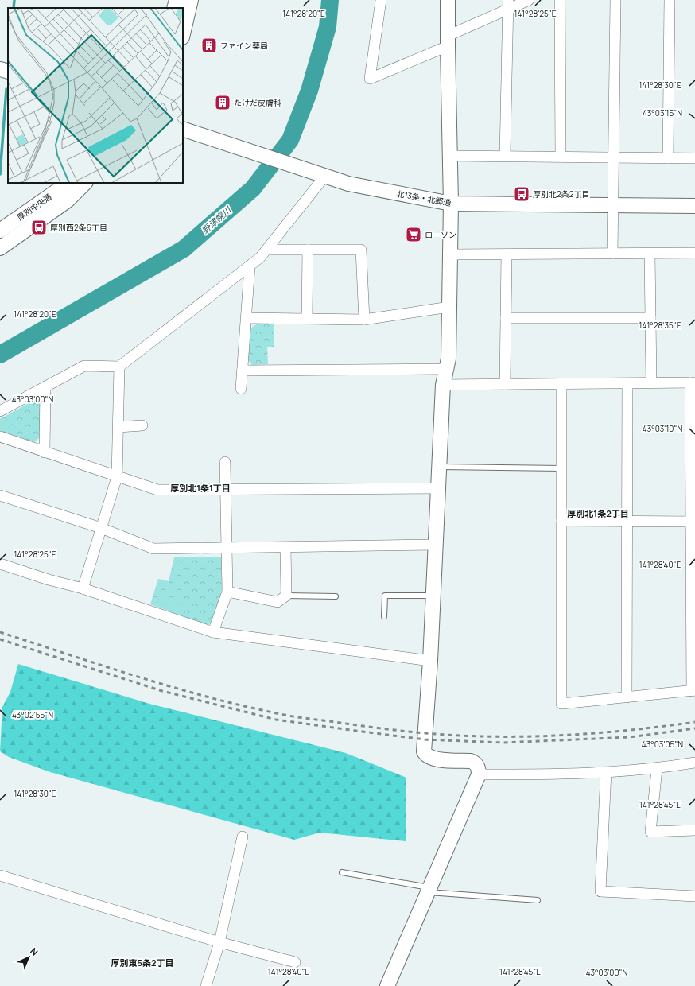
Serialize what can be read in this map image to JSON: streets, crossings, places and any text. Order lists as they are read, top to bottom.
{
  "streets": {
    "street": ["北13条・北郷通", "厚別中央通"]
  },
  "districts": ["厚別北1条1丁目", "厚別北1条2丁目", "厚別東5条2丁目"],
  "water": ["野津幌川"],
  "places": {
    "building": ["ファイン薬局", "たけだ皮膚科"],
    "bus stop": ["厚別北2条2丁目", "厚別西2条6丁目"],
    "supermarket": ["ローソン"]
  },
  "north": "top right",
  "coordinates": [
    "141°28'20\"E",
    "141°28'25\"E",
    "141°28'30\"E",
    "43°03'15\"N",
    "141°28'35\"E",
    "43°03'00\"N",
    "43°03'10\"N",
    "141°28'40\"E",
    "43°02'55\"N",
    "43°03'05\"N",
    "141°28'45\"E"
  ]
}
